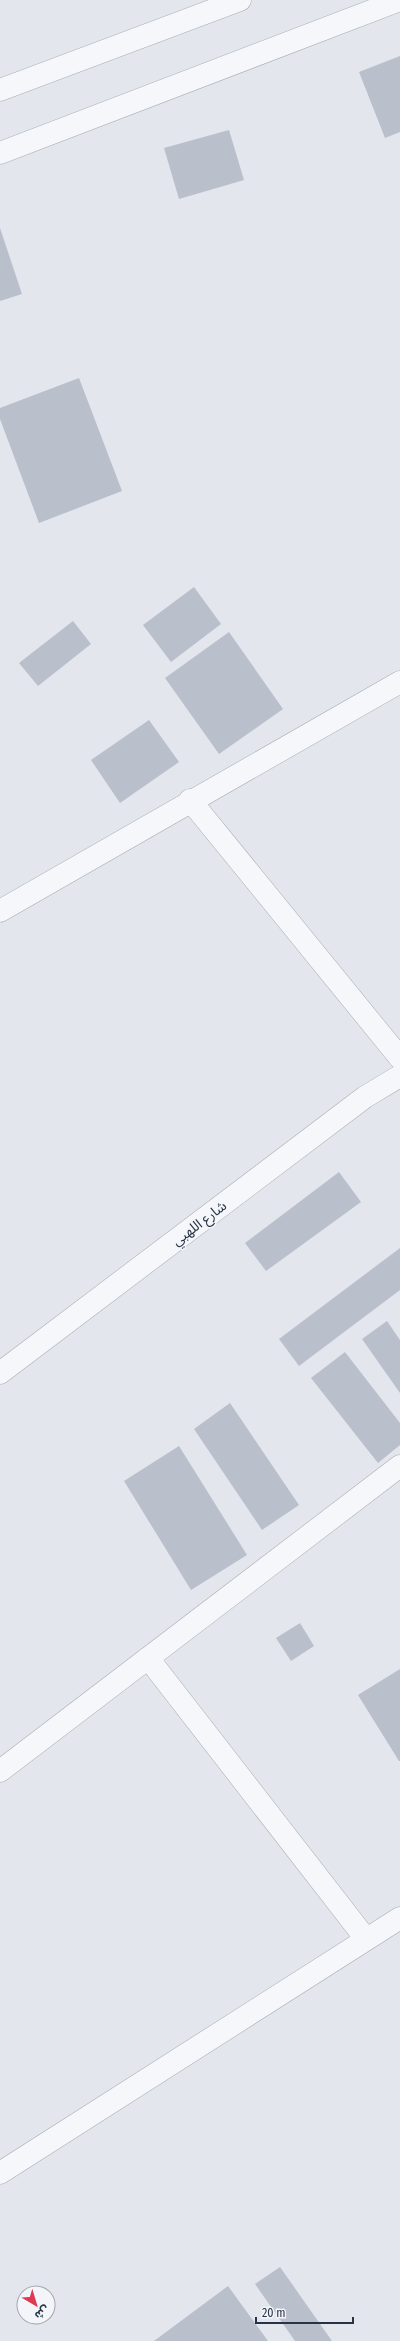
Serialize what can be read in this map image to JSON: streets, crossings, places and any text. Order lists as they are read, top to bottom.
{
  "streets": {
    "street": ["شارع اللهبي"]
  },
  "scale_bar": "20 m",
  "north": "bottom right"
}
